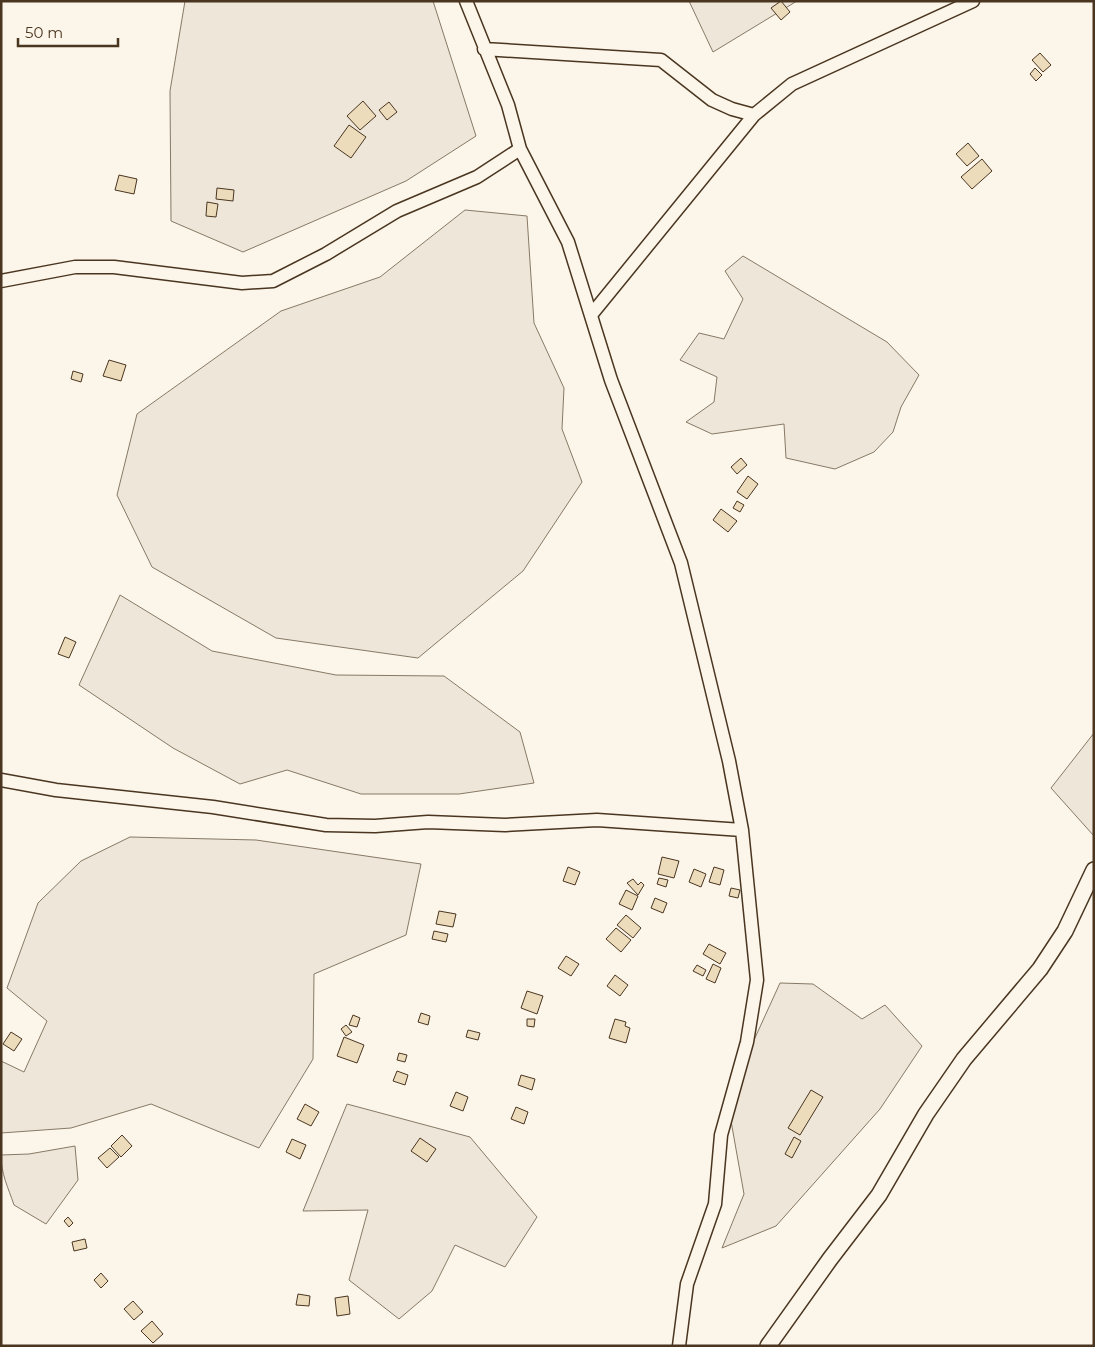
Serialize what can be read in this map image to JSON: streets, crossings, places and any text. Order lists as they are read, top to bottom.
{
  "scale_bar": "50 m"
}
